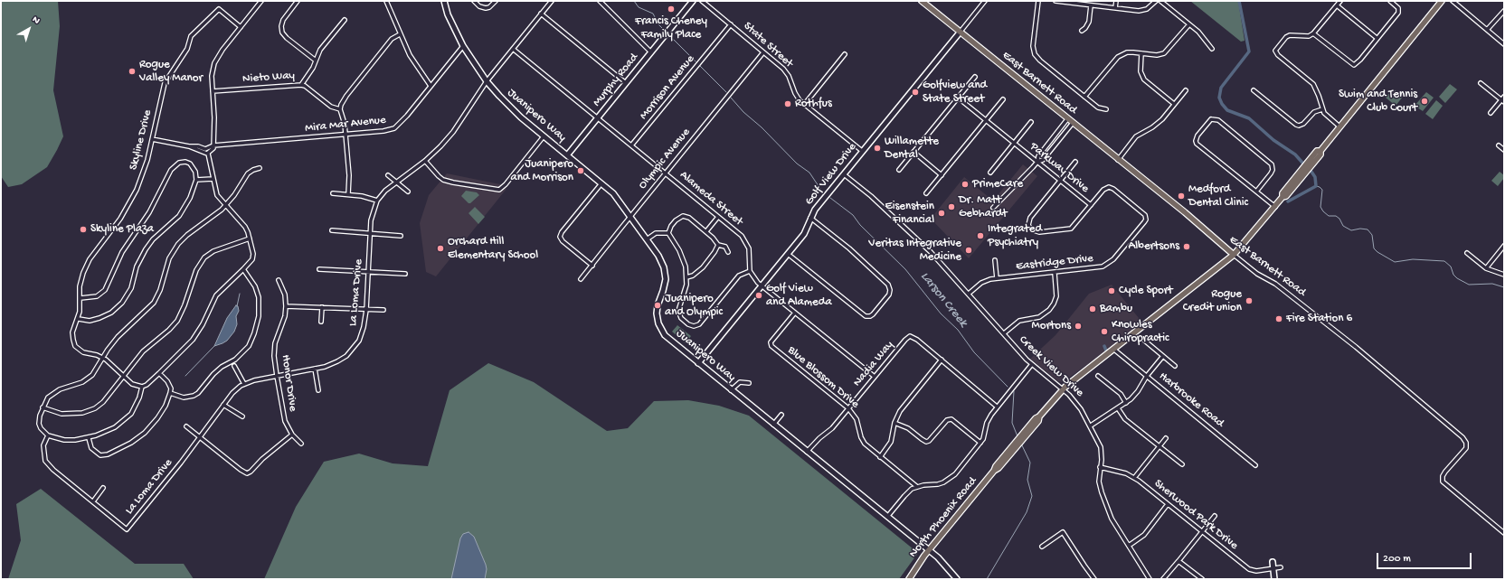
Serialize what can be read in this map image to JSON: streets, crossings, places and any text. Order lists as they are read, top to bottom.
{
  "streets": {
    "main road": ["East Barnett Road", "North Phoenix Road"],
    "street": [
      "State Street",
      "Nieto Way",
      "Murphy Road",
      "Morrison Avenue",
      "Juanipero Way",
      "Mira Mar Avenue",
      "Skyline Drive",
      "Olympic Avenue",
      "Parkway Drive",
      "Golf View Drive",
      "Alameda Street",
      "Eastridge Drive",
      "La Loma Drive",
      "Nadia Way",
      "Creek View Drive",
      "Blue Blossom Drive",
      "Honor Drive",
      "Harbrooke Road",
      "Sherwood Park Drive"
    ]
  },
  "crossings": [
    ["State Street", "Morrison Avenue"],
    ["State Street", "Olympic Avenue"],
    ["State Street", "Golf View Drive"],
    ["Murphy Road", "Juanipero Way"],
    ["Murphy Road", "Alameda Street"],
    ["East Barnett Road", "Golf View Drive"],
    ["East Barnett Road", "North Phoenix Road"],
    ["Morrison Avenue", "Alameda Street"],
    ["Juanipero Way", "Mira Mar Avenue"],
    ["Juanipero Way", "Olympic Avenue"],
    ["Juanipero Way", "Golf View Drive"],
    ["Juanipero Way", "La Loma Drive"],
    ["Juanipero Way", "Nadia Way"],
    ["Juanipero Way", "North Phoenix Road"],
    ["Mira Mar Avenue", "Skyline Drive"],
    ["Olympic Avenue", "Alameda Street"],
    ["Parkway Drive", "Eastridge Drive"],
    ["Golf View Drive", "Creek View Drive"],
    ["Alameda Street", "La Loma Drive"],
    ["Eastridge Drive", "Creek View Drive"],
    ["La Loma Drive", "Honor Drive"],
    ["Nadia Way", "Blue Blossom Drive"],
    ["Creek View Drive", "Sherwood Park Drive"],
    ["Creek View Drive", "North Phoenix Road"],
    ["Harbrooke Road", "North Phoenix Road"]
  ],
  "water": ["Larson Creek"],
  "places": [
    "Francis Cheney Family Place",
    "Rogue Valley Manor",
    "Golfview and State Street",
    "Swim and Tennis Club Court",
    "Rothfus",
    "Willamette Dental",
    "Juanipero and Morrison",
    "PrimeCare",
    "Medford Dental Clinic",
    "Dr. Matt Gebhardt",
    "Eisenstein Financial",
    "Skyline Plaza",
    "Integrated Psychiatry",
    "Albertsons",
    "Orchard Hill Elementary School",
    "Veritas Integrative Medicine",
    "Cycle Sport",
    "Golf View and Alameda",
    "Rogue Credit union",
    "Juanipero and Olympic",
    "Bambu",
    "Fire Station 6",
    "Mortons",
    "Knowles Chiropractic"
  ],
  "scale_bar": "200 m",
  "north": "top right"
}
